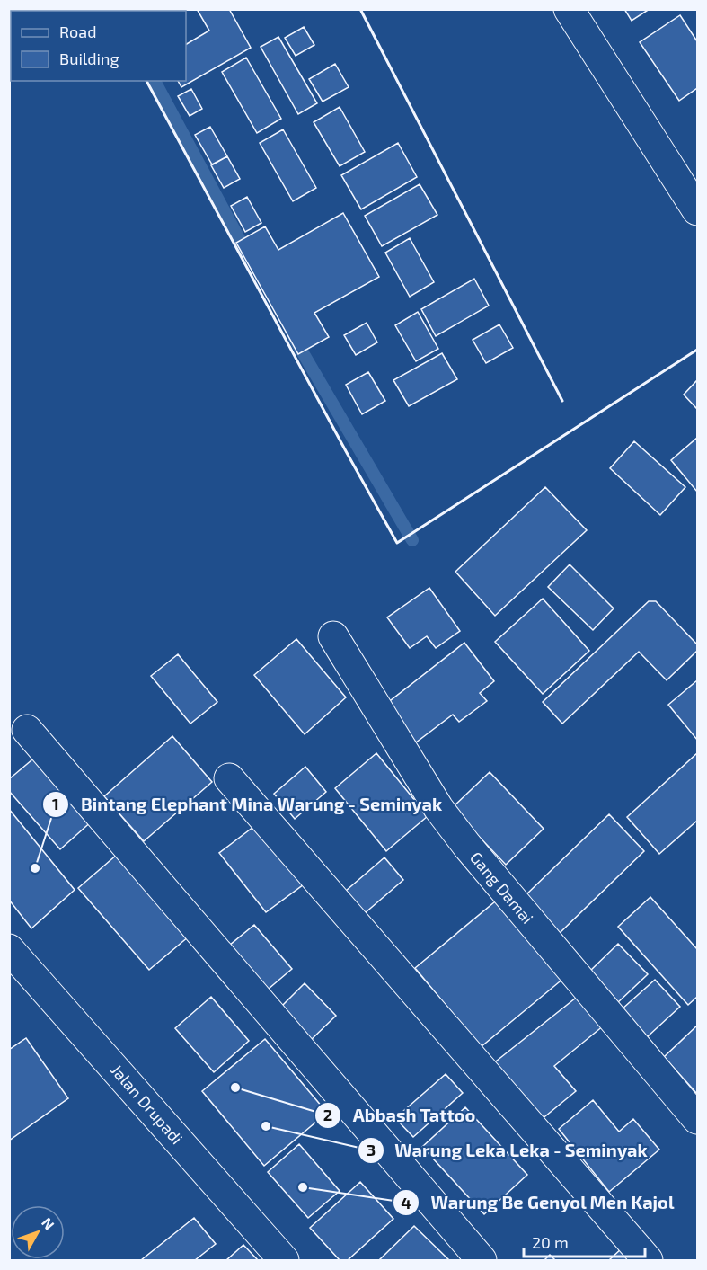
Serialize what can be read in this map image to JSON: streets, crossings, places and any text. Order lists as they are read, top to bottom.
{
  "streets": {
    "street": ["Gang Damai", "Jalan Drupadi"]
  },
  "places": [
    "Bintang Elephant Mina Warung - Seminyak",
    "Abbash Tattoo",
    "Warung Leka Leka - Seminyak",
    "Warung Be Genyol Men Kajol"
  ],
  "legend": ["Road", "Building"],
  "scale_bar": "20 m",
  "north": "top right"
}
